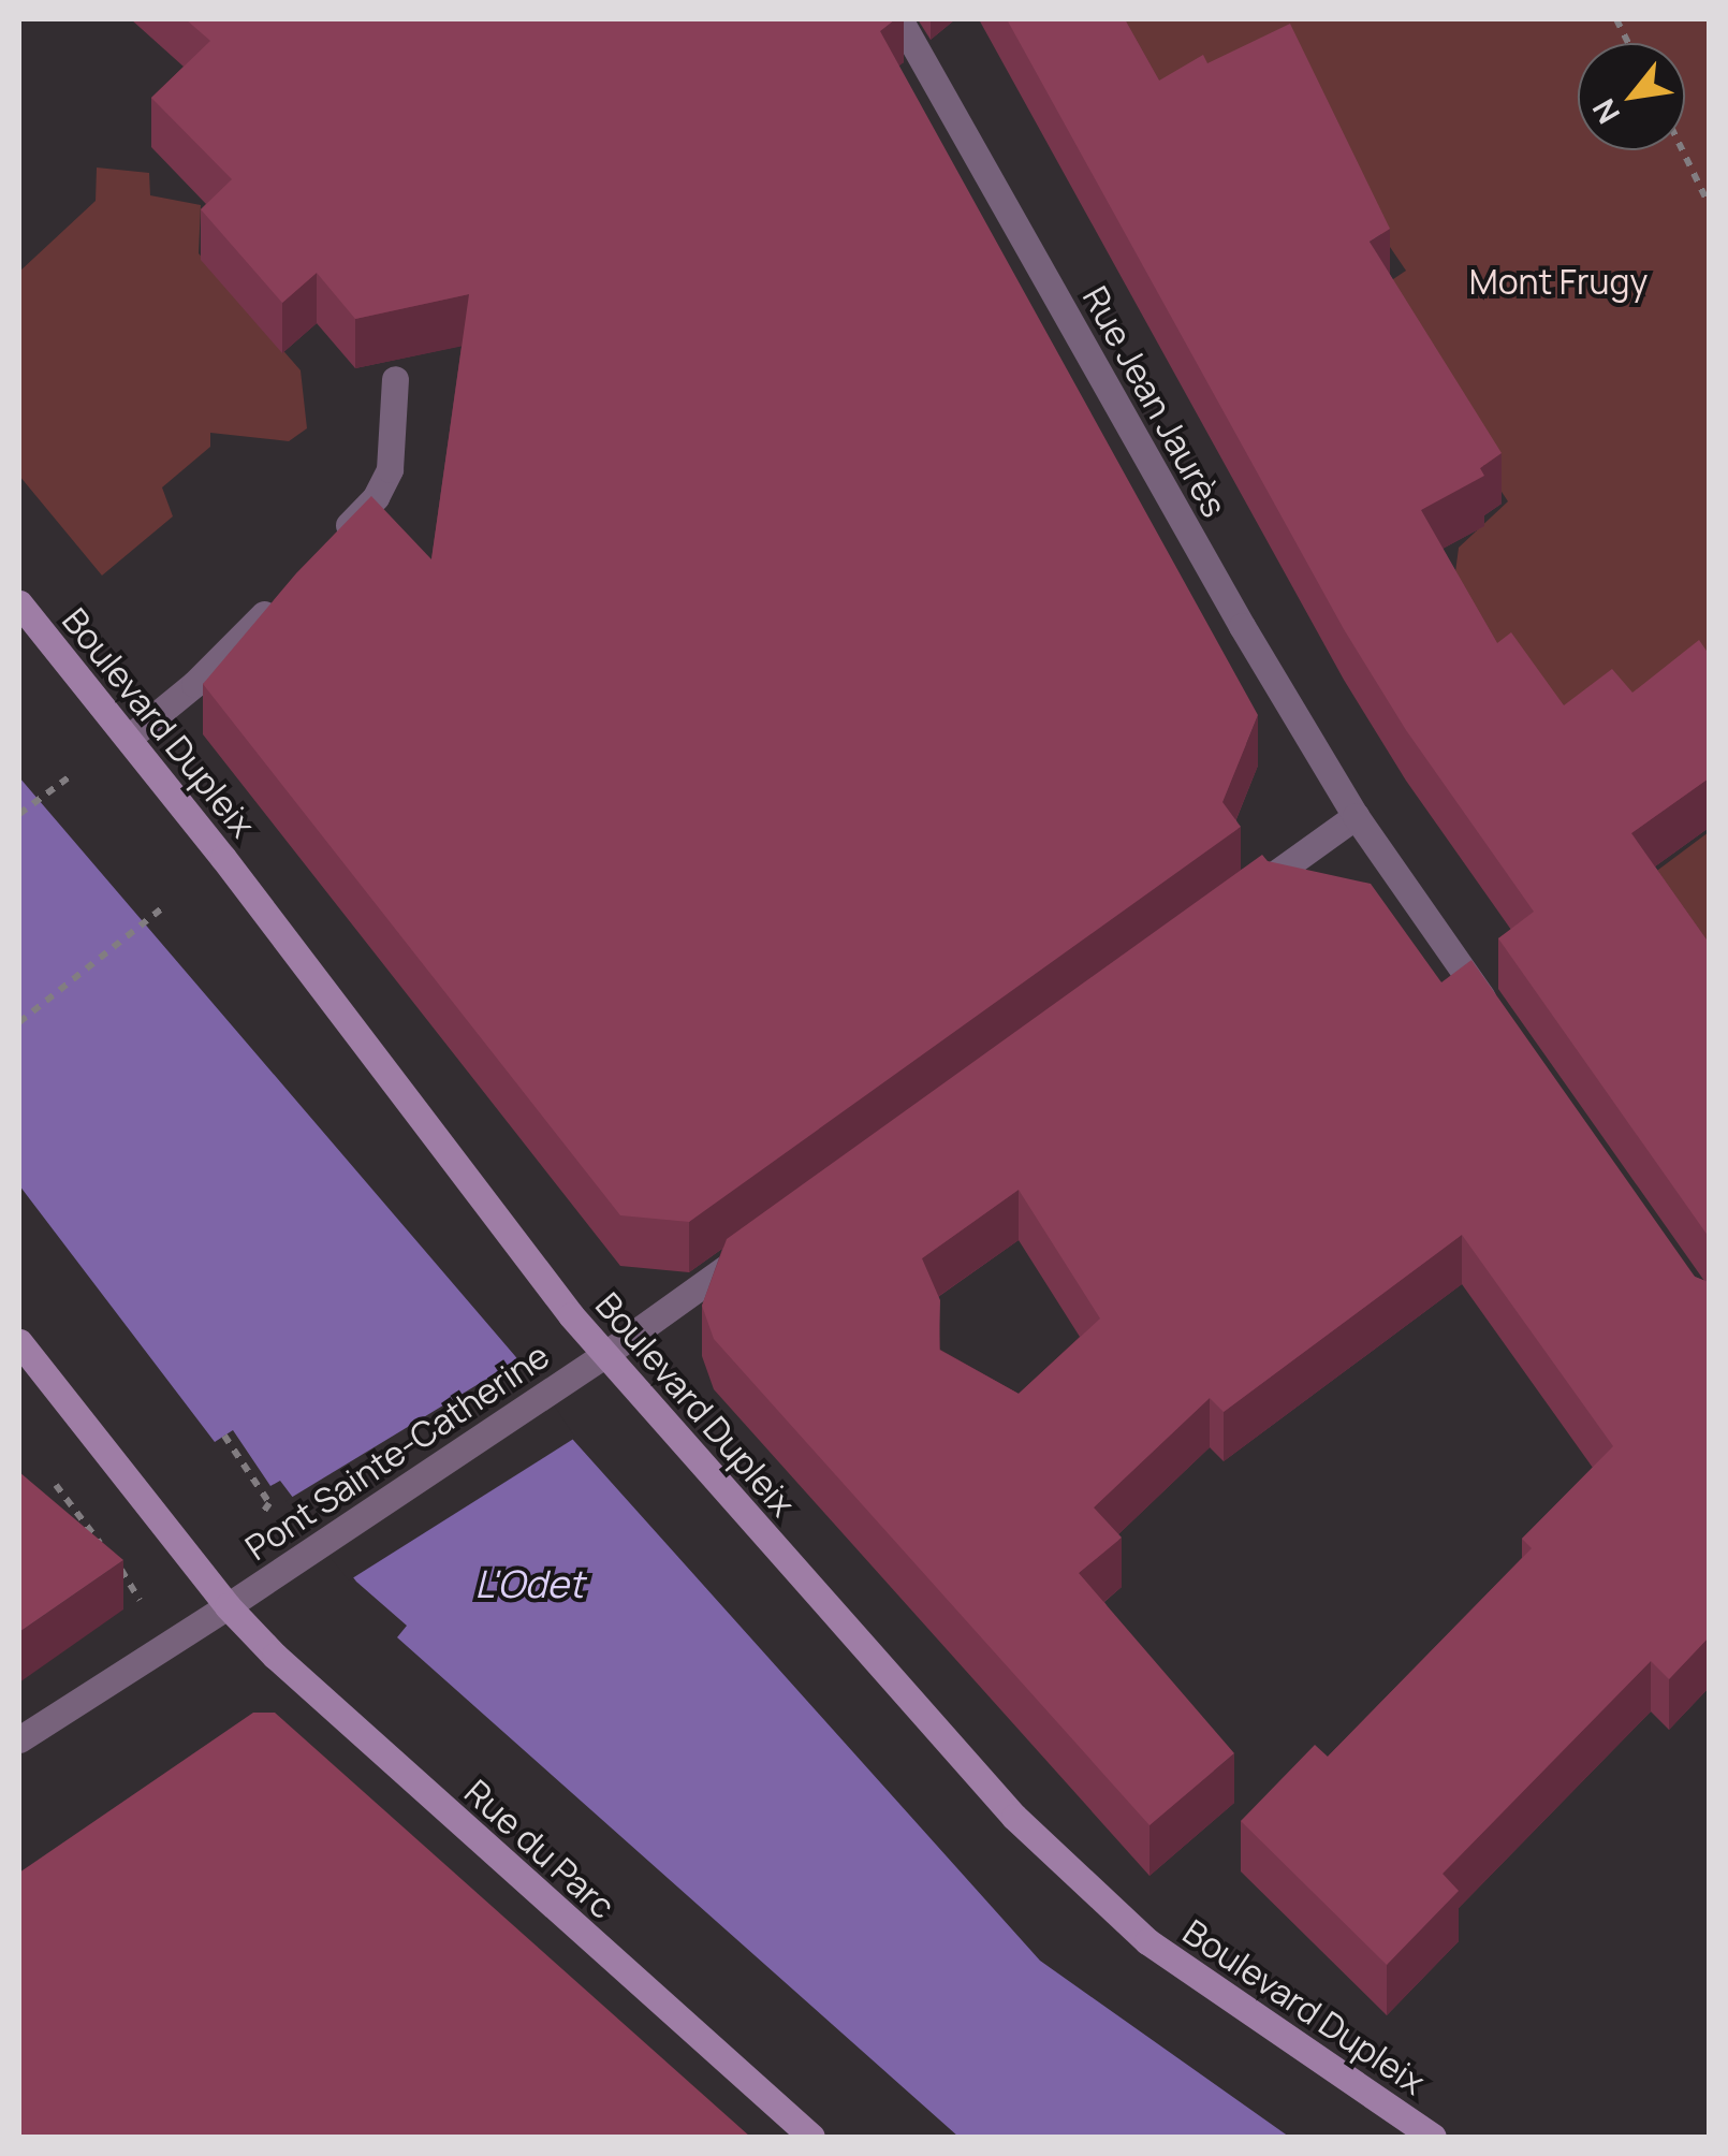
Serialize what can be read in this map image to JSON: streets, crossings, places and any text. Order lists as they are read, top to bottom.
{
  "streets": {
    "main road": ["Boulevard Dupleix", "Rue du Parc"],
    "street": ["Rue Jean Jaurès", "Pont Sainte-Catherine"]
  },
  "crossings": [
    ["Boulevard Dupleix", "Pont Sainte-Catherine"],
    ["Pont Sainte-Catherine", "Rue du Parc"]
  ],
  "water": ["L'Odet"],
  "parks": ["Mont Frugy"],
  "north": "bottom left"
}
